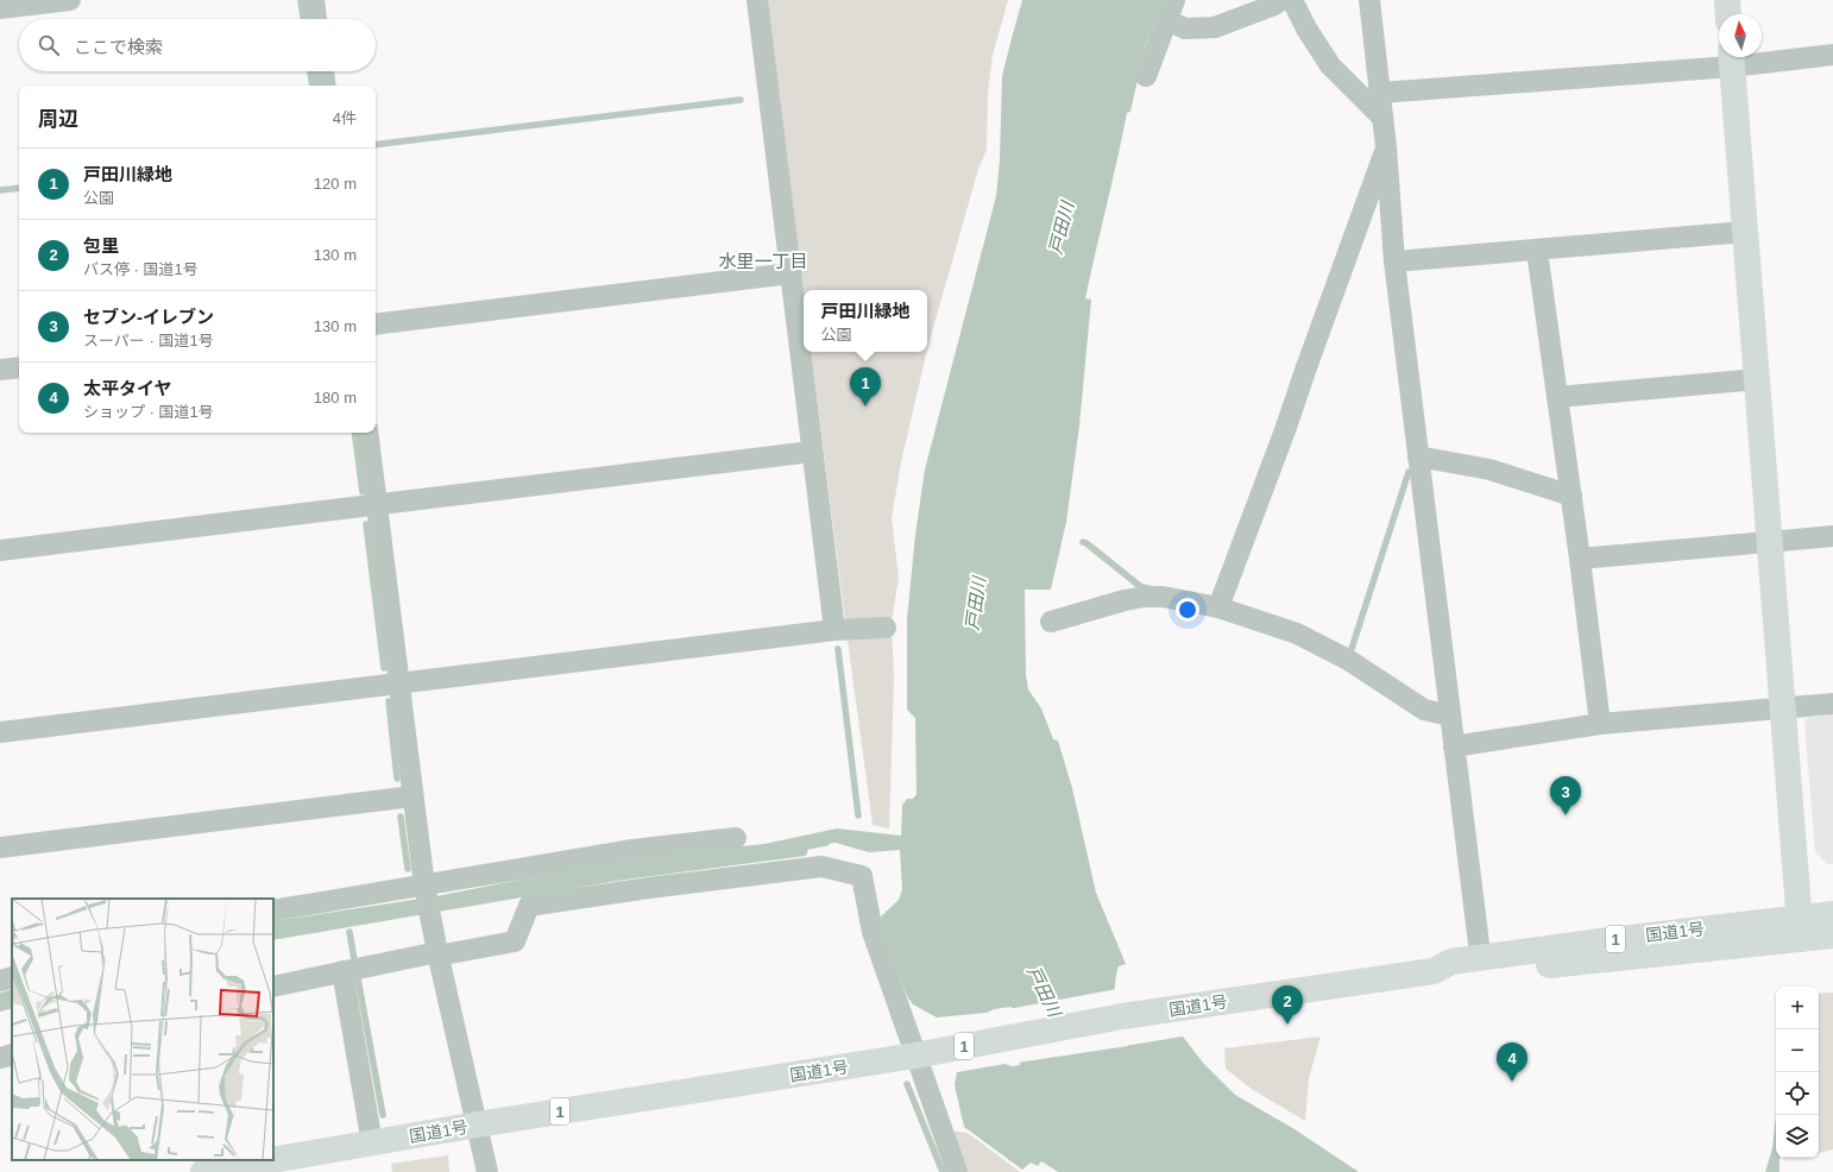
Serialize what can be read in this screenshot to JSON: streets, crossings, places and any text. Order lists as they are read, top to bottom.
{
  "streets": {
    "main road": ["国道1号", "1"]
  },
  "crossings": [
    ["国道1号", "1"]
  ],
  "districts": ["水里一丁目"],
  "water": ["戸田川"],
  "north": "top",
  "page": {
    "search": "ここで検索",
    "heading": ["周辺", "4件"],
    "list": [
      {
        "mark": "1",
        "name": "戸田川緑地",
        "note": "公園",
        "value": "120 m"
      },
      {
        "mark": "2",
        "name": "包里",
        "note": "バス停 · 国道1号",
        "value": "130 m"
      },
      {
        "mark": "3",
        "name": "セブン-イレブン",
        "note": "スーパー · 国道1号",
        "value": "130 m"
      },
      {
        "mark": "4",
        "name": "太平タイヤ",
        "note": "ショップ · 国道1号",
        "value": "180 m"
      }
    ],
    "popup": ["戸田川緑地", "公園"],
    "pins": [
      "1",
      "3",
      "2",
      "4"
    ],
    "map_buttons": ["+", "−"]
  }
}
